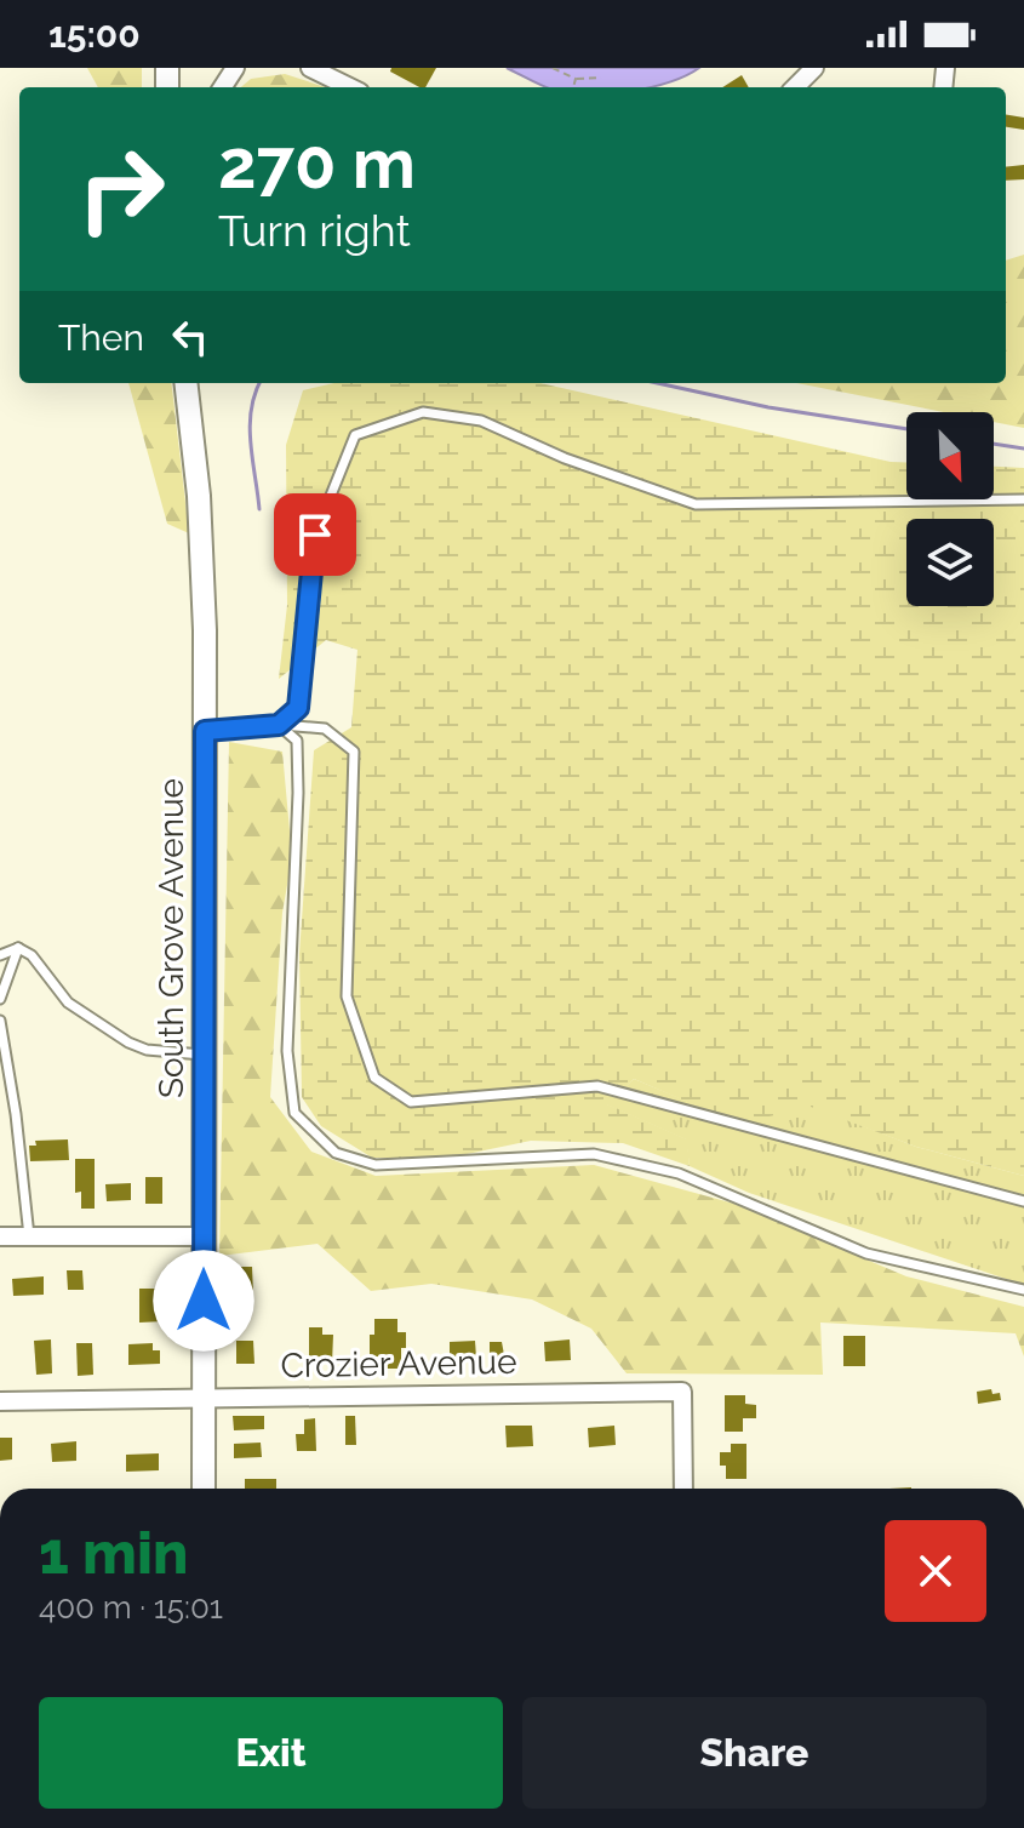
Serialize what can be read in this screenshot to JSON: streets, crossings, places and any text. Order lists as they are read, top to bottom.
{
  "streets": {
    "main road": ["South Grove Avenue"],
    "street": ["Crozier Avenue"]
  },
  "crossings": [
    ["South Grove Avenue", "Crozier Avenue"]
  ],
  "north": "bottom right",
  "page": {
    "status": "15:00",
    "turn": ["270 m", "Turn right"],
    "then": "Then",
    "heading": ["1 min", "400 m · 15:01"],
    "buttons": ["Exit", "Share"]
  }
}
